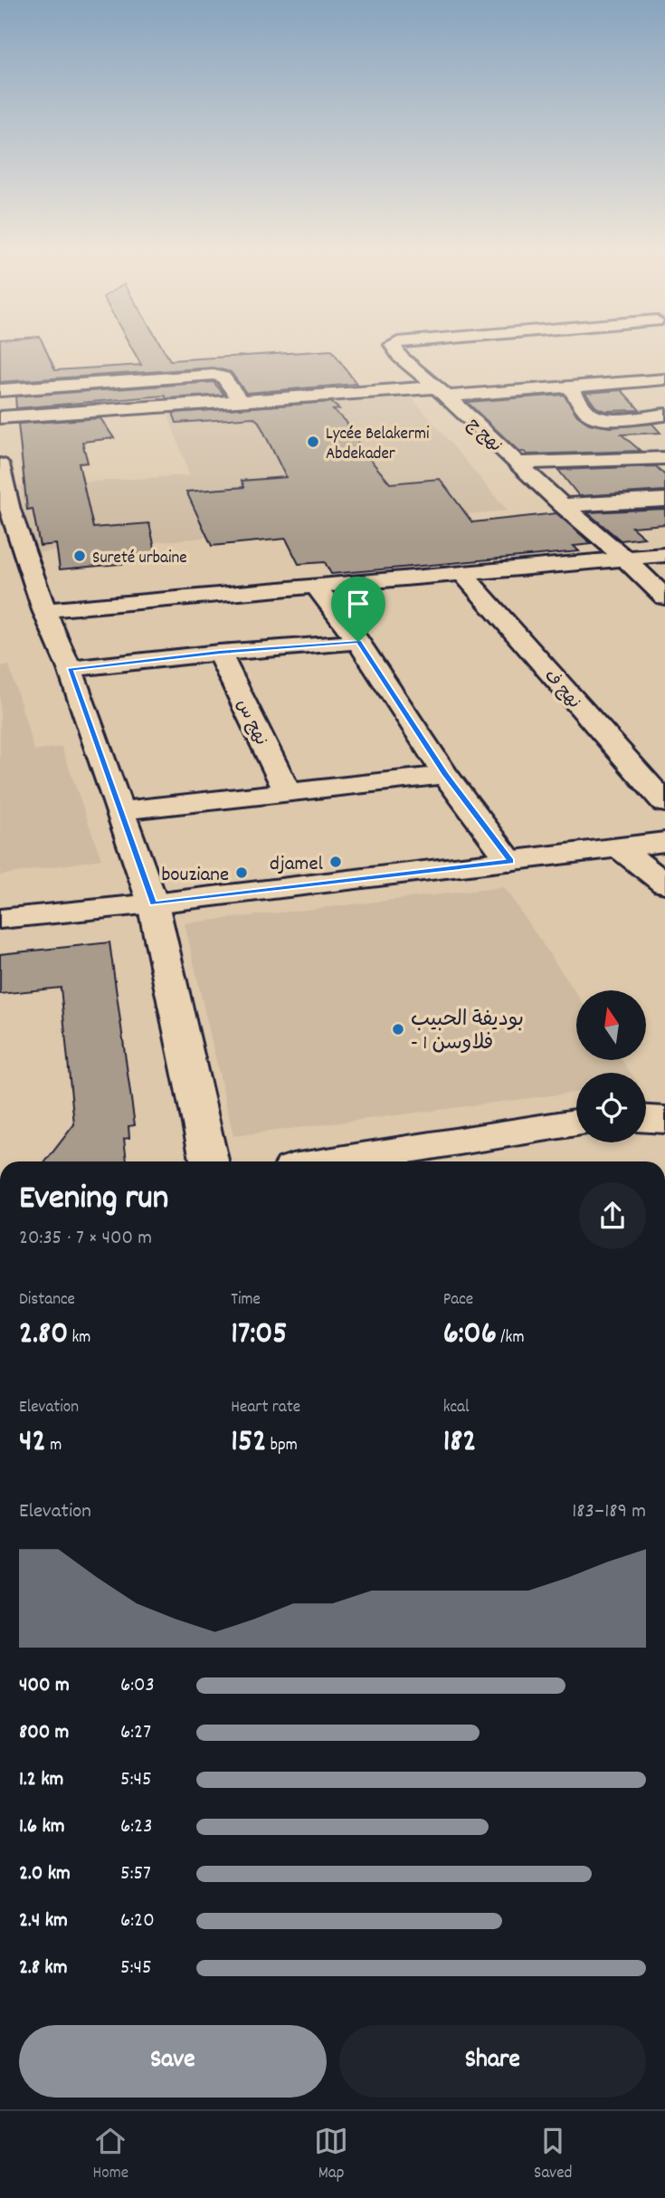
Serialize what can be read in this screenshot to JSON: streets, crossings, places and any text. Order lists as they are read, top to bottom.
{
  "streets": {
    "street": ["نهج ج", "نهج ف", "نهج س"]
  },
  "places": [
    "Lycée Belakermi Abdekader",
    "Sureté urbaine",
    "djamel",
    "bouziane",
    "بوديفة الحبيب - فلاوسن 1"
  ],
  "north": "top",
  "page": {
    "heading": ["Evening run", "20:35 · 7 × 400 m"],
    "stats": [
      ["Distance", "2.80 km"],
      ["Time", "17:05"],
      ["Pace", "6:06 /km"],
      ["Elevation", "42 m"],
      ["Heart rate", "152 bpm"],
      ["kcal", "182"]
    ],
    "chart": ["Elevation", "183–189 m"],
    "list": [
      {
        "name": "400 m",
        "note": "6:03"
      },
      {
        "name": "800 m",
        "note": "6:27"
      },
      {
        "name": "1.2 km",
        "note": "5:45"
      },
      {
        "name": "1.6 km",
        "note": "6:23"
      },
      {
        "name": "2.0 km",
        "note": "5:57"
      },
      {
        "name": "2.4 km",
        "note": "6:20"
      },
      {
        "name": "2.8 km",
        "note": "5:45"
      }
    ],
    "buttons": ["Save", "Share"],
    "tabs": ["Home", "Map", "Saved"]
  }
}
